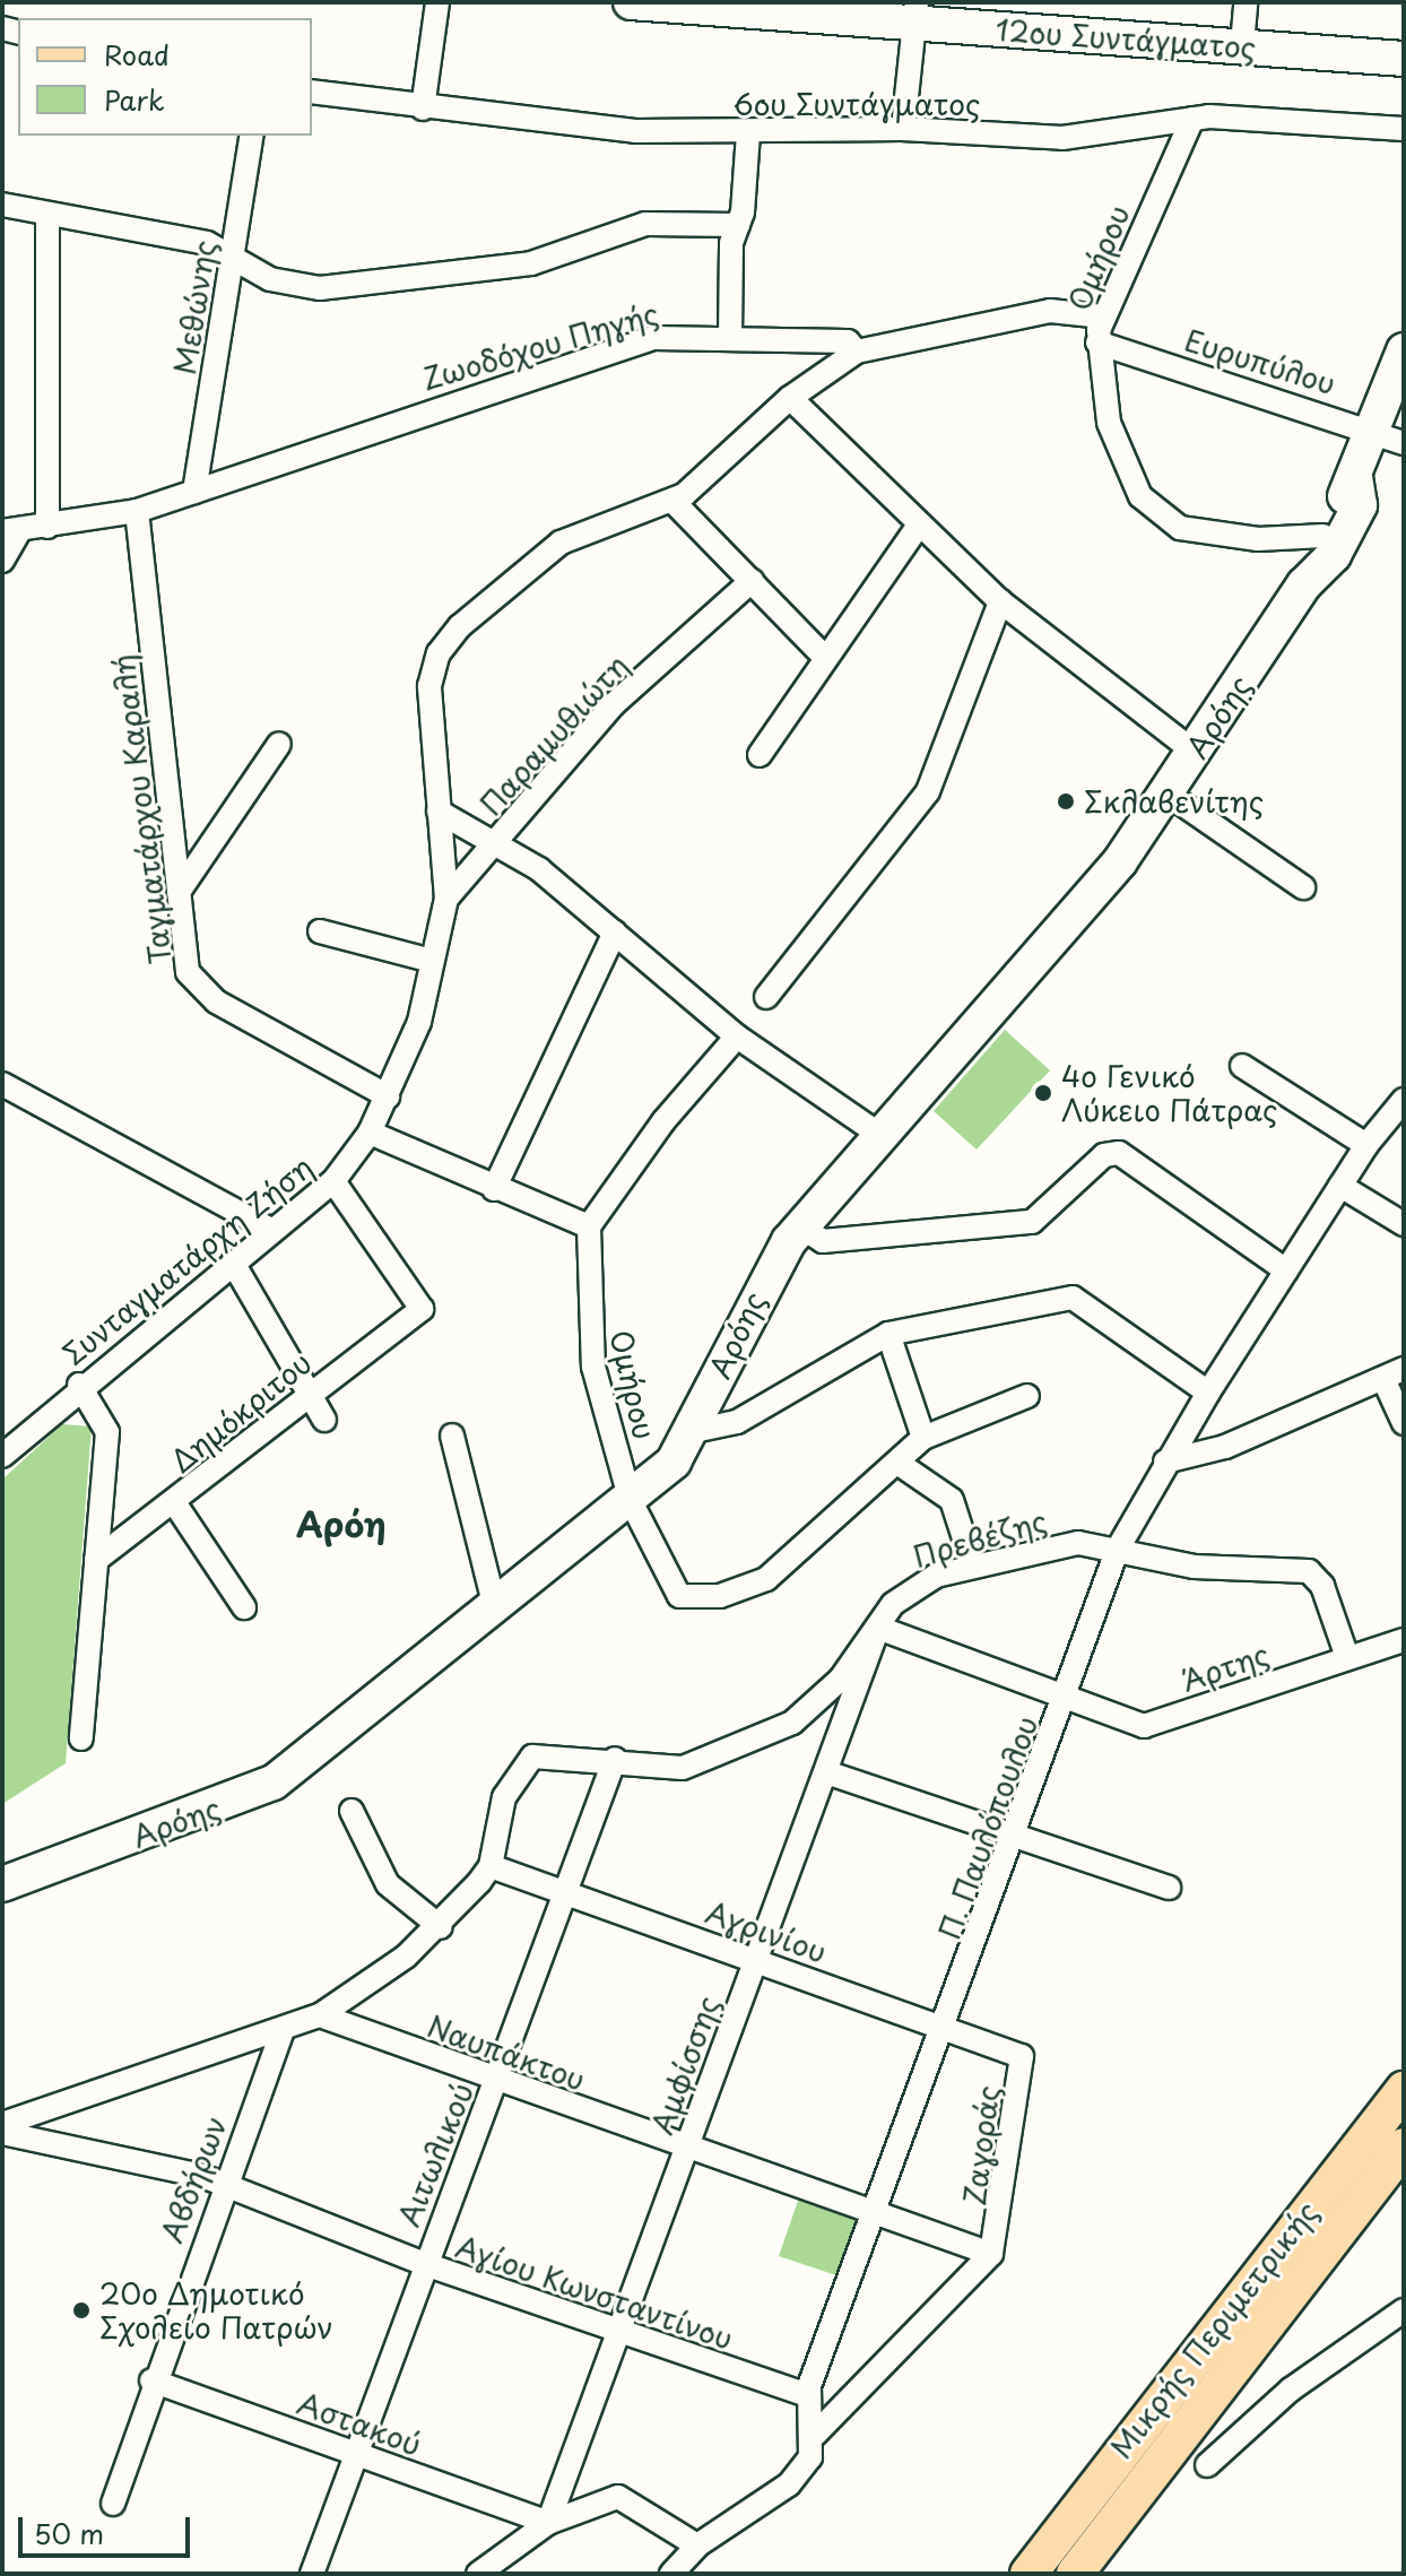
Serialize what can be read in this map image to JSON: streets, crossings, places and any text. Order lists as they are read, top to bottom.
{
  "streets": {
    "main road": ["Μικρής Περιμετρικής"],
    "street": [
      "12ου Συντάγματος",
      "6ου Συντάγματος",
      "Ομήρου",
      "Μεθώνης",
      "Ζωοδόχου Πηγής",
      "Ευρυπύλου",
      "Αρόης",
      "Παραμυθιώτη",
      "Ταγματάρχου Καραλή",
      "Συνταγματάρχη Ζήση",
      "Δημόκριτου",
      "Πρεβέζης",
      "Άρτης",
      "Π. Παυλόπουλου",
      "Αγρινίου",
      "Ναυπάκτου",
      "Αμφίσσης",
      "Ζαγοράς",
      "Αιτωλικού",
      "Αβδήρων",
      "Αγίου Κωνσταντίνου",
      "Αστακού"
    ]
  },
  "crossings": [
    ["6ου Συντάγματος", "Ομήρου"],
    ["Ομήρου", "Ζωοδόχου Πηγής"],
    ["Ομήρου", "Ευρυπύλου"],
    ["Ομήρου", "Αρόης"],
    ["Μεθώνης", "Ζωοδόχου Πηγής"],
    ["Ζωοδόχου Πηγής", "Ταγματάρχου Καραλή"],
    ["Ζωοδόχου Πηγής", "Συνταγματάρχη Ζήση"],
    ["Ευρυπύλου", "Αρόης"],
    ["Παραμυθιώτη", "Συνταγματάρχη Ζήση"],
    ["Ταγματάρχου Καραλή", "Συνταγματάρχη Ζήση"],
    ["Συνταγματάρχη Ζήση", "Δημόκριτου"],
    ["Πρεβέζης", "Άρτης"],
    ["Πρεβέζης", "Π. Παυλόπουλου"],
    ["Πρεβέζης", "Αγρινίου"],
    ["Πρεβέζης", "Αμφίσσης"],
    ["Πρεβέζης", "Αιτωλικού"],
    ["Άρτης", "Π. Παυλόπουλου"],
    ["Άρτης", "Αμφίσσης"],
    ["Π. Παυλόπουλου", "Αγρινίου"],
    ["Π. Παυλόπουλου", "Ναυπάκτου"],
    ["Π. Παυλόπουλου", "Αγίου Κωνσταντίνου"],
    ["Αγρινίου", "Αμφίσσης"],
    ["Αγρινίου", "Ζαγοράς"],
    ["Αγρινίου", "Αιτωλικού"],
    ["Ναυπάκτου", "Αμφίσσης"],
    ["Ναυπάκτου", "Ζαγοράς"],
    ["Ναυπάκτου", "Αιτωλικού"],
    ["Αμφίσσης", "Αγίου Κωνσταντίνου"],
    ["Αμφίσσης", "Αστακού"],
    ["Αιτωλικού", "Αγίου Κωνσταντίνου"],
    ["Αιτωλικού", "Αστακού"],
    ["Αβδήρων", "Αγίου Κωνσταντίνου"],
    ["Αβδήρων", "Αστακού"]
  ],
  "districts": ["Αρόη"],
  "places": ["Σκλαβενίτης", "4ο Γενικό Λύκειο Πάτρας", "20ο Δημοτικό Σχολείο Πατρών"],
  "legend": ["Road", "Park"],
  "scale_bar": "50 m"
}
